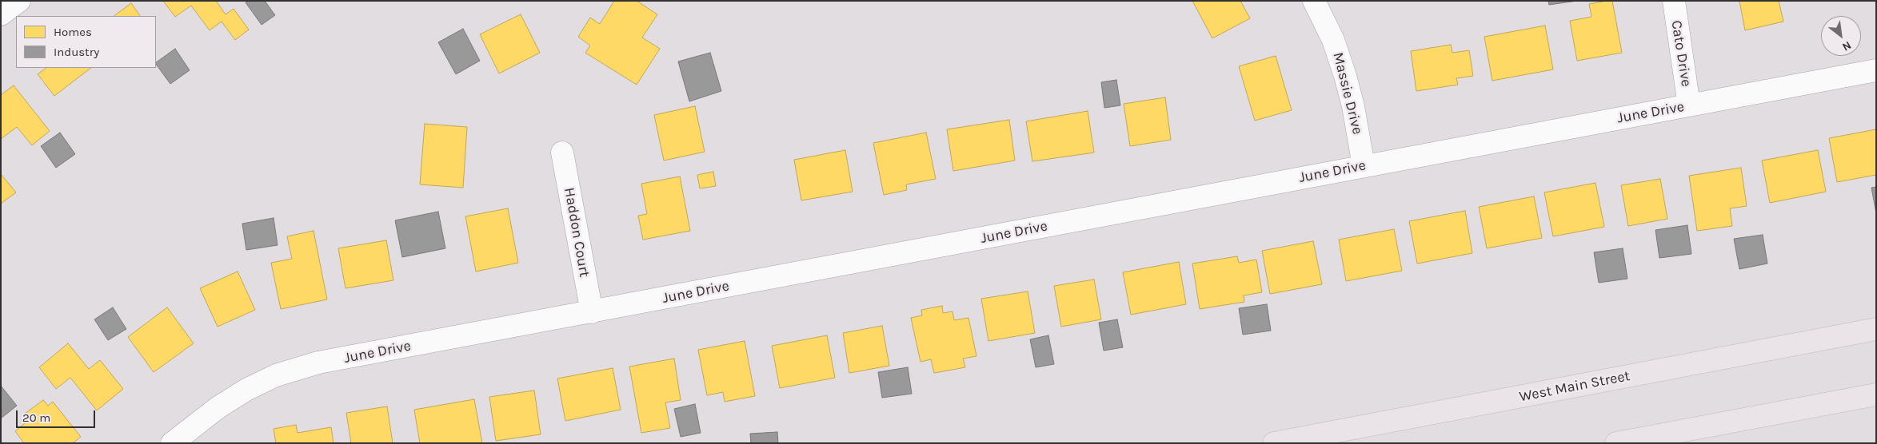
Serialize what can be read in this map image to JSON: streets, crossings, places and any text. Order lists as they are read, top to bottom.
{
  "streets": {
    "main road": ["West Main Street"],
    "street": [
      "Cato Drive",
      "Massie Drive",
      "June Drive",
      "Haddon Court"
    ]
  },
  "crossings": [
    ["Cato Drive", "June Drive"],
    ["Massie Drive", "June Drive"],
    ["June Drive", "Haddon Court"]
  ],
  "legend": ["Homes", "Industry"],
  "scale_bar": "20 m",
  "north": "bottom right"
}
